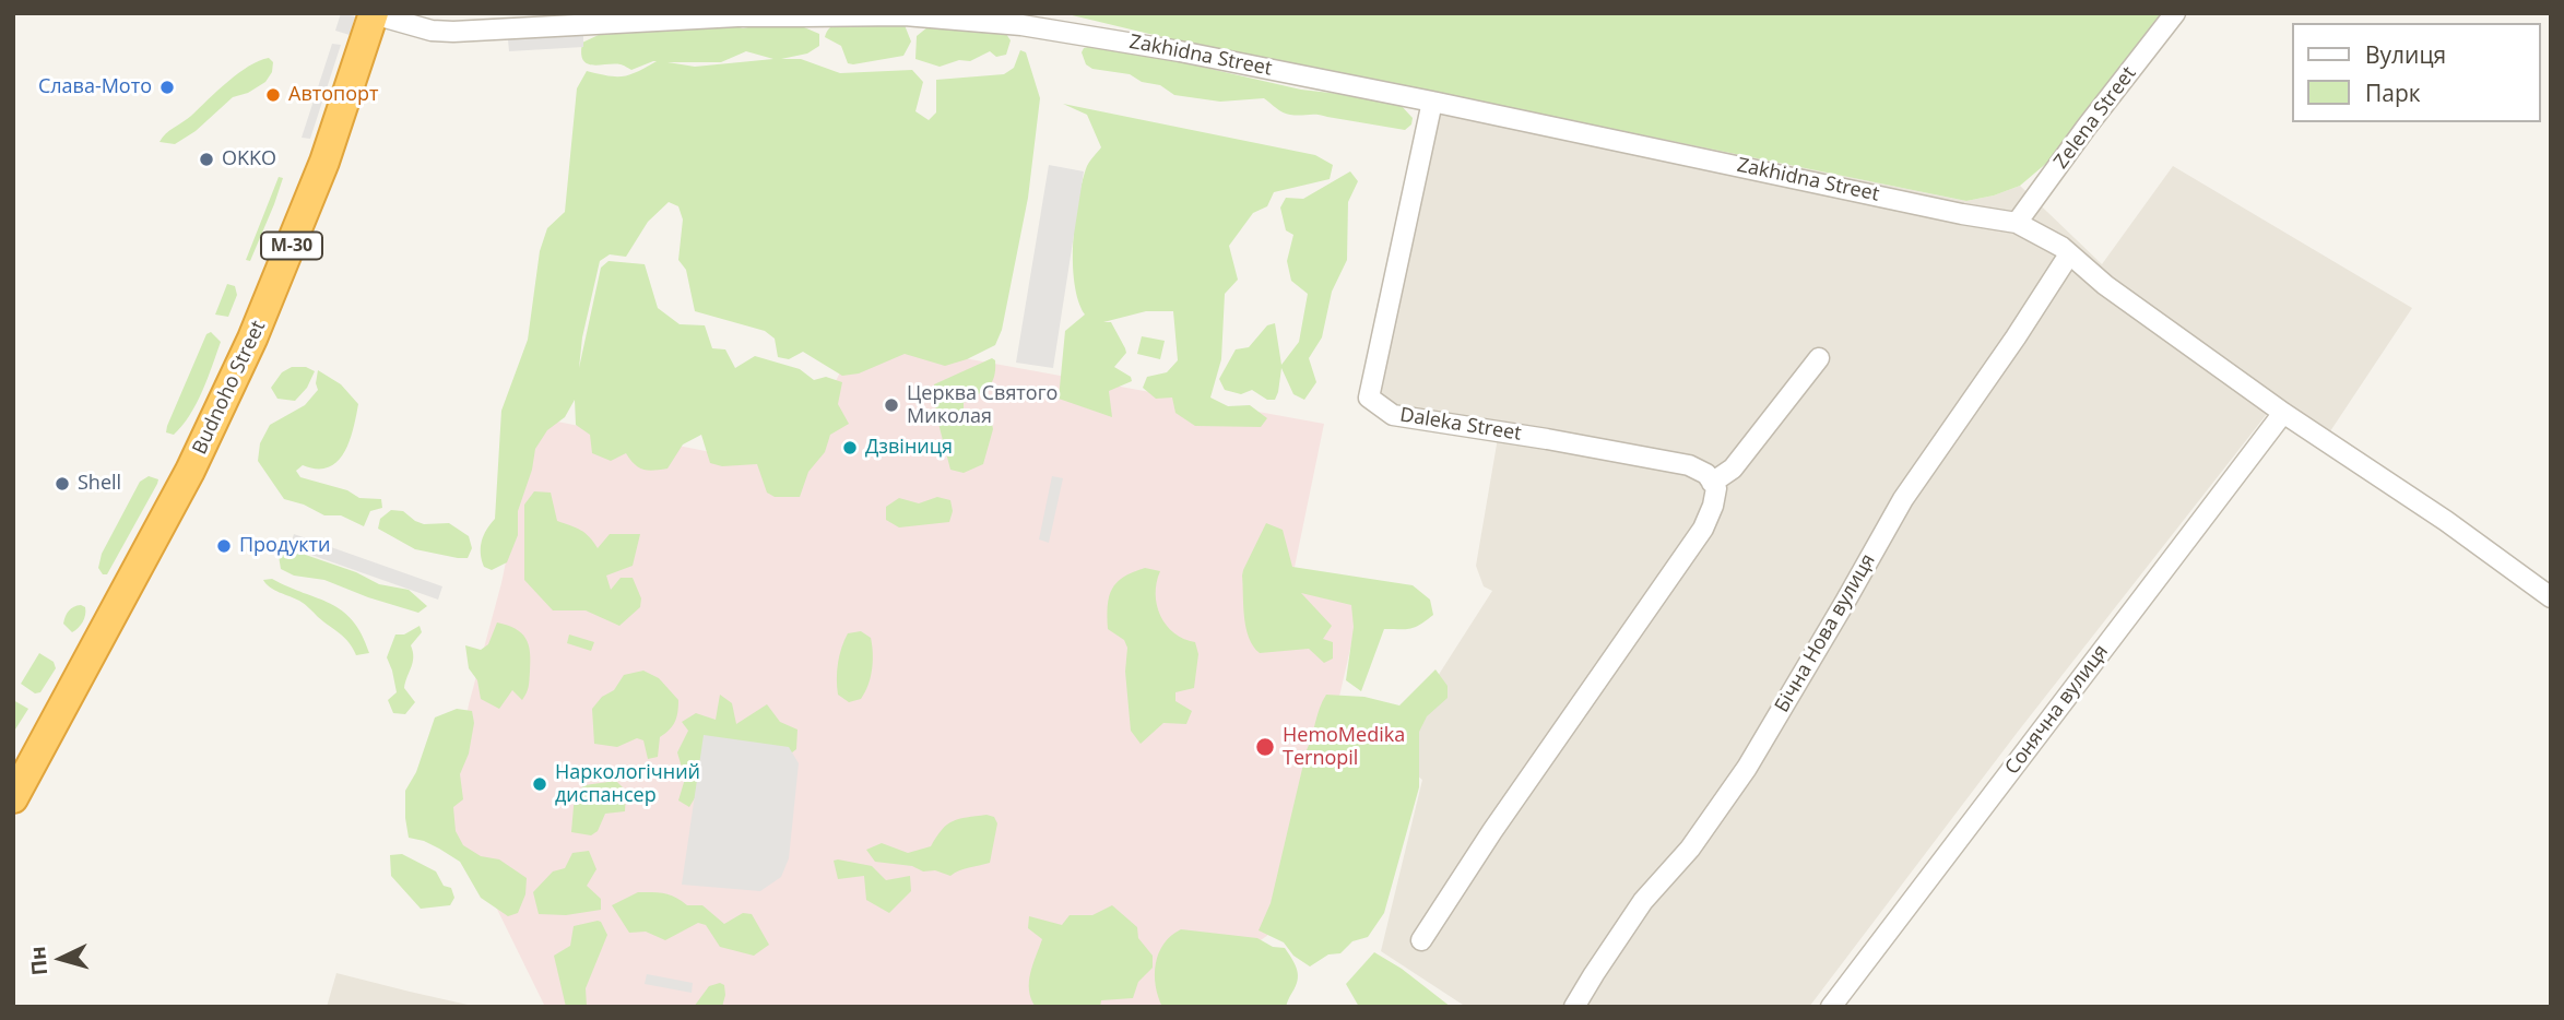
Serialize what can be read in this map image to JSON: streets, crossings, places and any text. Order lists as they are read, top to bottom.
{
  "streets": {
    "highway": ["М-30", "Budnoho Street"],
    "street": [
      "Zakhidna Street",
      "Zelena Street",
      "Daleka Street",
      "Бічна Нова вулиця",
      "Сонячна вулиця"
    ]
  },
  "crossings": [
    ["Zakhidna Street", "Zelena Street"],
    ["Zakhidna Street", "Budnoho Street"],
    ["Zakhidna Street", "Daleka Street"]
  ],
  "places": [
    "Слава-Мото",
    "Автопорт",
    "OKKO",
    "Церква Святого Миколая",
    "Дзвіниця",
    "Shell",
    "Продукти",
    "HemoMedika Ternopil",
    "Наркологічний диспансер"
  ],
  "legend": ["Вулиця", "Парк"],
  "north": "left"
}
